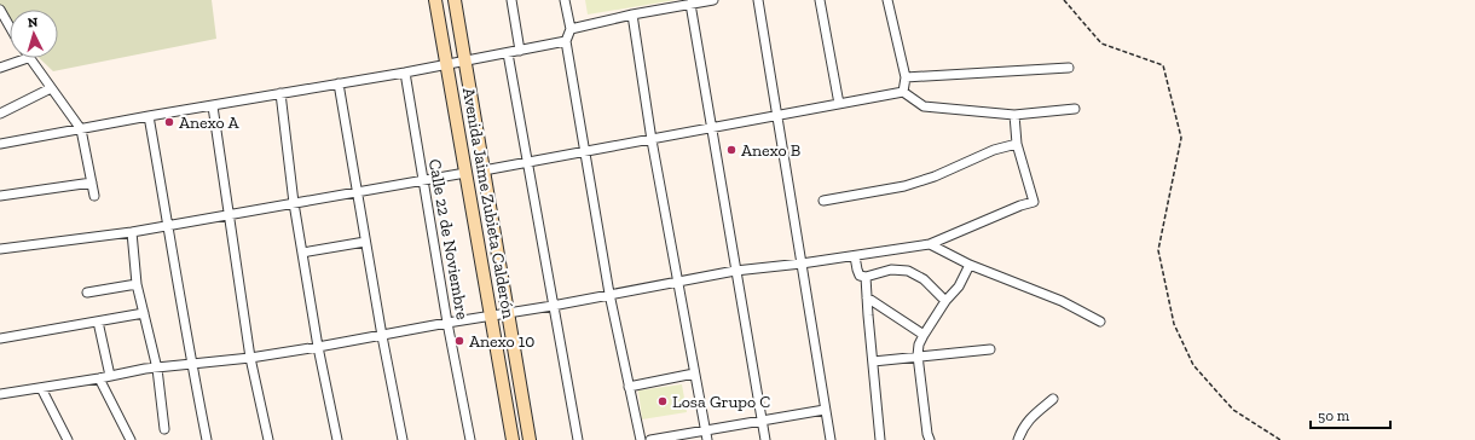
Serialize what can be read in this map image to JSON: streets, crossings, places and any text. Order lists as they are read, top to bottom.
{
  "streets": {
    "street": ["Avenida Jaime Zubieta Calderón", "Calle 22 de Noviembre"]
  },
  "places": [
    "Anexo A",
    "Anexo B",
    "Anexo 10",
    "Losa Grupo C"
  ],
  "scale_bar": "50 m",
  "north": "top"
}
